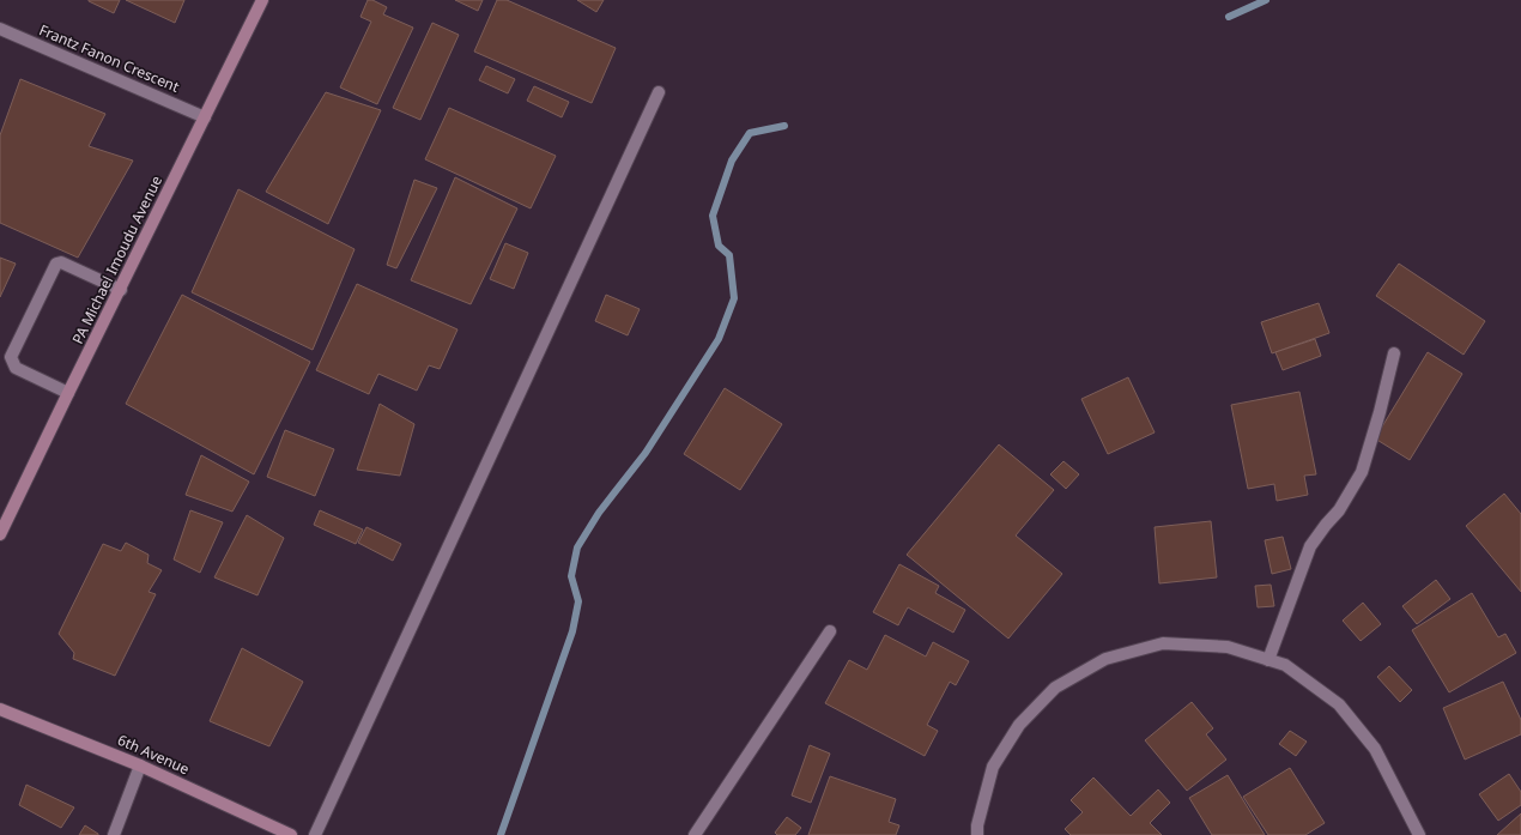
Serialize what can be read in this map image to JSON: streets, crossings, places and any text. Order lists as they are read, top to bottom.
{
  "streets": {
    "street": ["Frantz Fanon Crescent", "PA Michael Imoudu Avenue", "6th Avenue"]
  },
  "crossings": [
    ["Frantz Fanon Crescent", "PA Michael Imoudu Avenue"]
  ]
}
